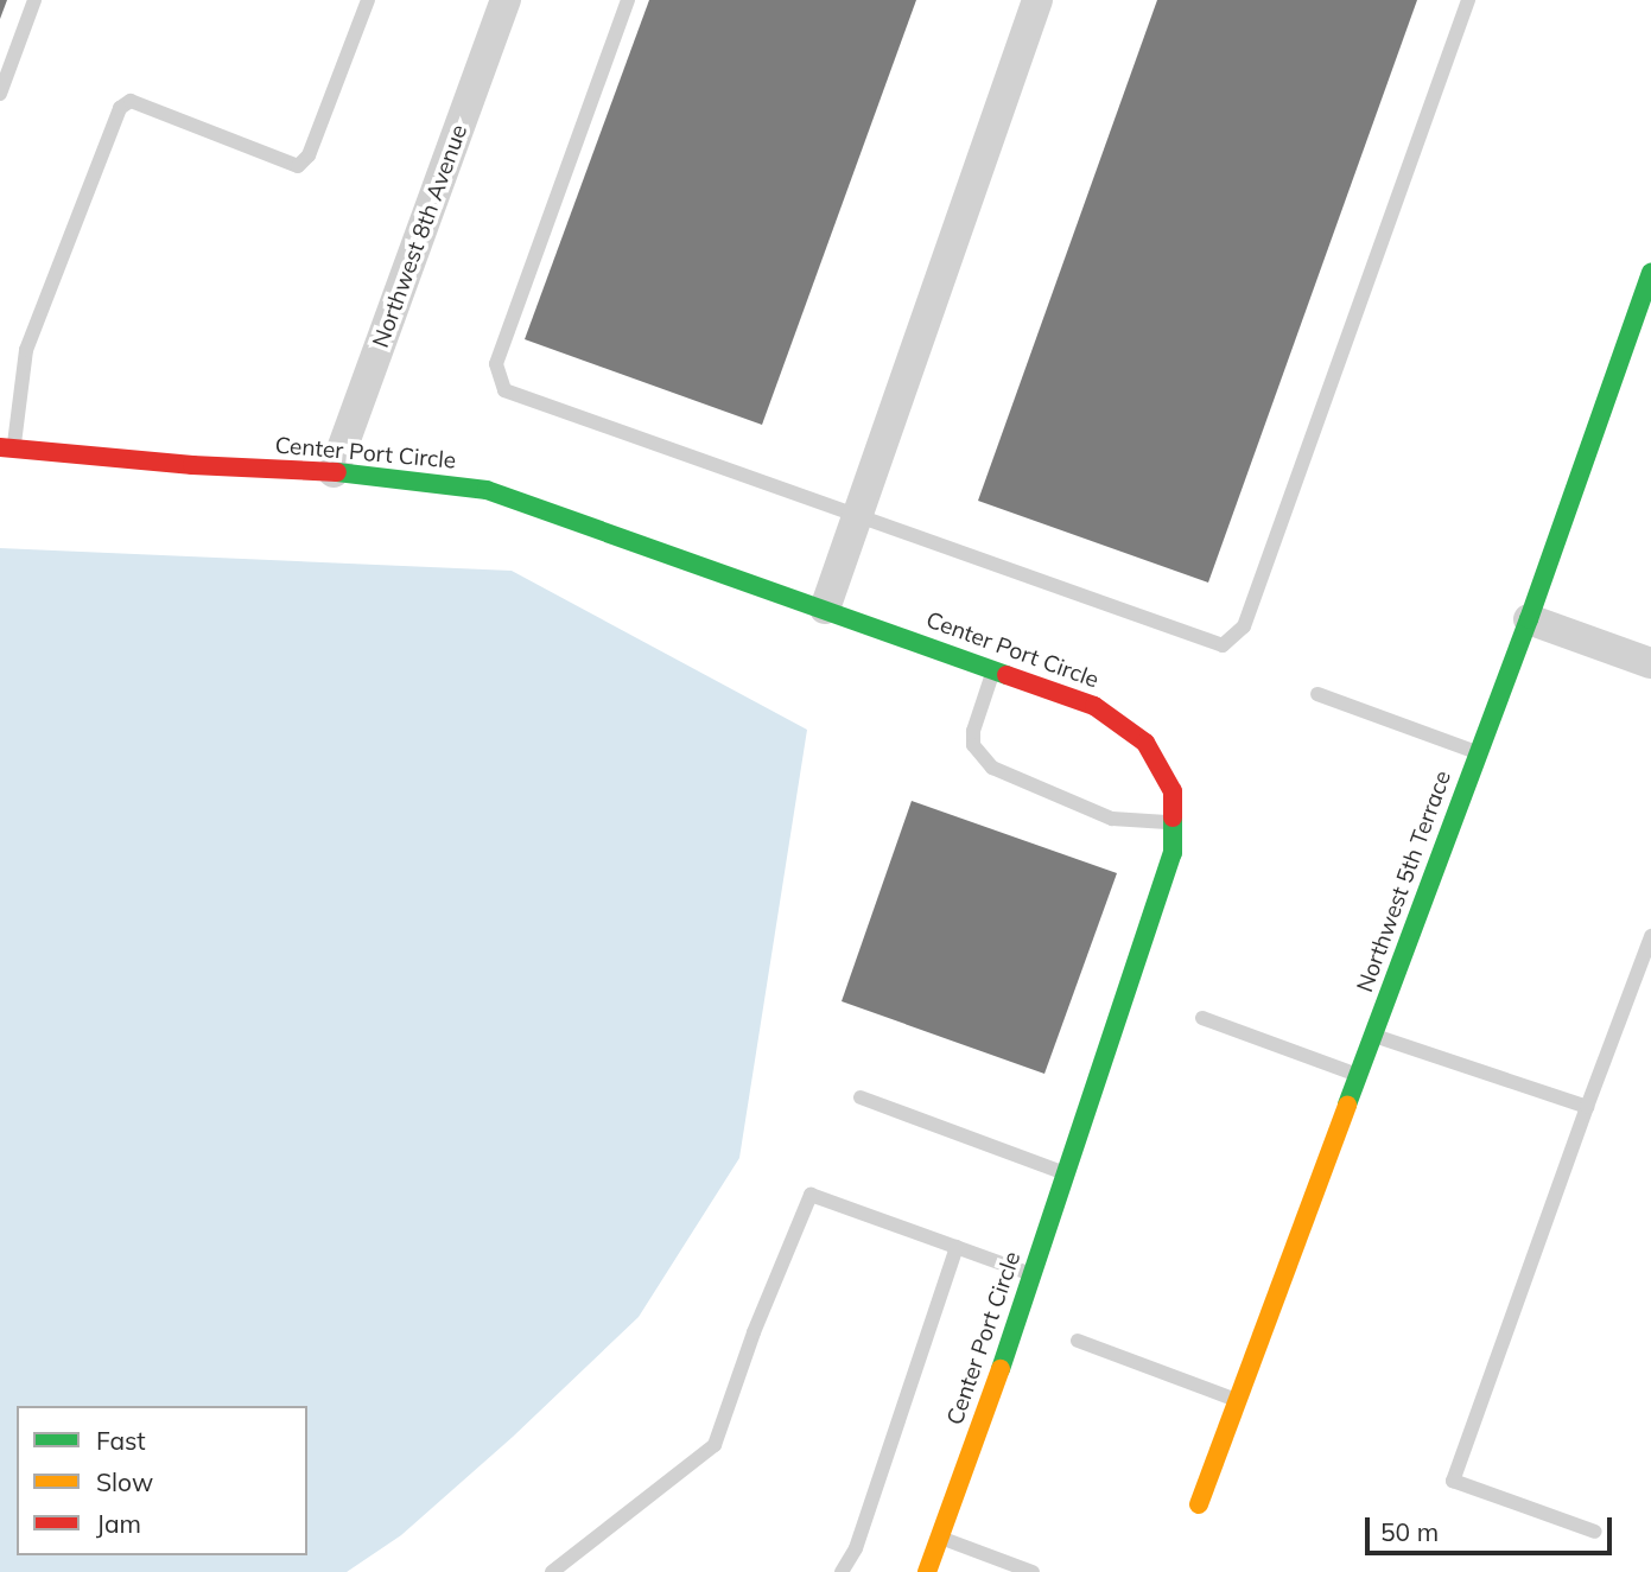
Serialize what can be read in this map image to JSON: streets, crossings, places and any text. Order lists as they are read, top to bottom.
{
  "streets": {
    "street": ["Northwest 8th Avenue", "Center Port Circle", "Northwest 5th Terrace"]
  },
  "crossings": [
    ["Northwest 8th Avenue", "Center Port Circle"]
  ],
  "legend": ["Fast", "Slow", "Jam"],
  "scale_bar": "50 m"
}
